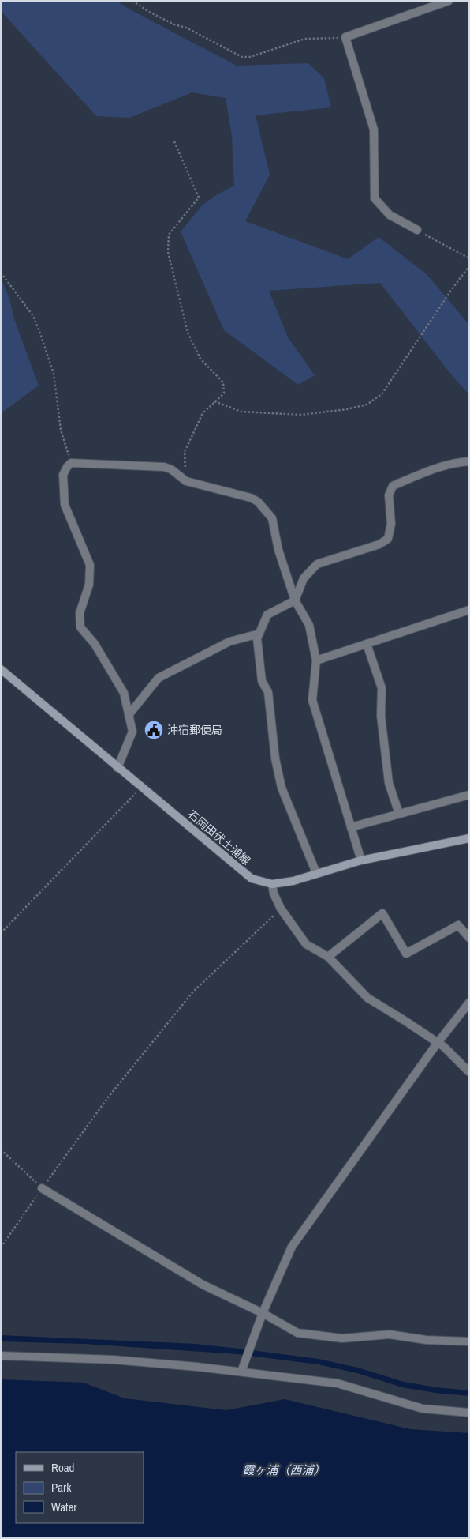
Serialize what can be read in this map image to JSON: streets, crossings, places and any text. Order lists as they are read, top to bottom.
{
  "streets": {
    "main road": ["石岡田伏土浦線"]
  },
  "water": ["霞ヶ浦（西浦）"],
  "places": {
    "public building": ["沖宿郵便局"]
  },
  "legend": ["Road", "Park", "Water"]
}
